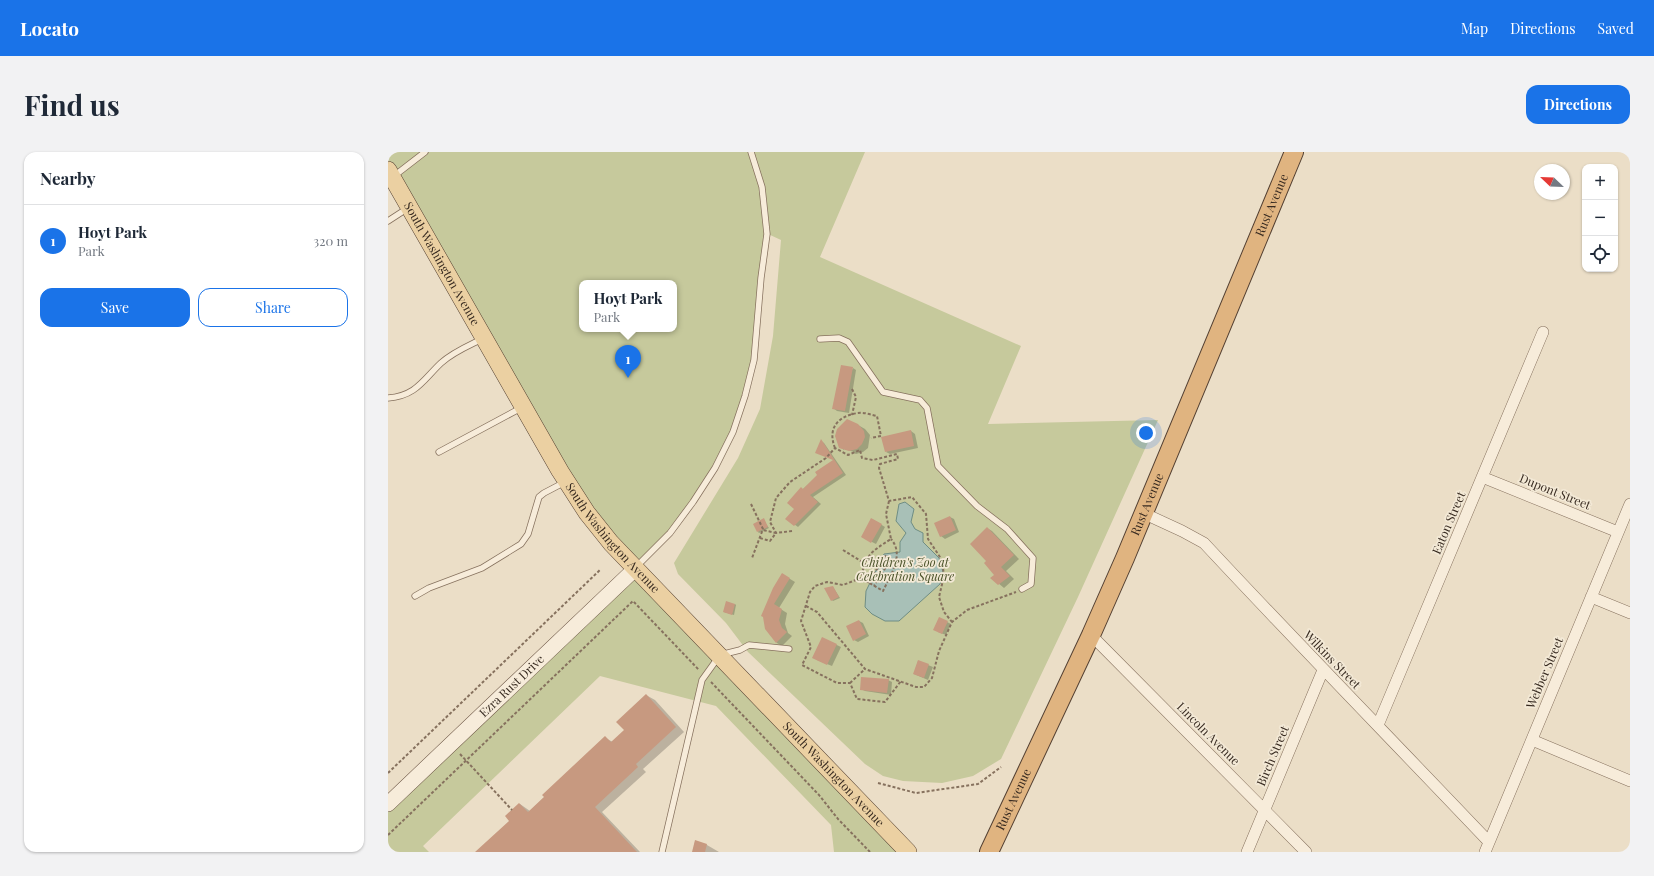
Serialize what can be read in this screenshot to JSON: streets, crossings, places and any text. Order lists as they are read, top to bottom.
{
  "streets": {
    "highway": ["Rust Avenue"],
    "main road": ["South Washington Avenue", "Ezra Rust Drive"],
    "street": [
      "Dupont Street",
      "Eaton Street",
      "Wilkins Street",
      "Webber Street",
      "Lincoln Avenue",
      "Birch Street"
    ]
  },
  "crossings": [
    ["Rust Avenue", "Wilkins Street"],
    ["Rust Avenue", "Lincoln Avenue"],
    ["South Washington Avenue", "Ezra Rust Drive"],
    ["Dupont Street", "Eaton Street"],
    ["Dupont Street", "Webber Street"],
    ["Eaton Street", "Wilkins Street"],
    ["Wilkins Street", "Webber Street"],
    ["Wilkins Street", "Birch Street"],
    ["Lincoln Avenue", "Birch Street"]
  ],
  "parks": ["Children's Zoo at Celebration Square"],
  "north": "top left",
  "page": {
    "header": "Locato",
    "nav": ["Map", "Directions", "Saved"],
    "buttons": [
      "Directions",
      ["Save", "Share"]
    ],
    "title": "Find us",
    "heading": "Nearby",
    "map_buttons": ["+", "−"],
    "list": [
      {
        "mark": "1",
        "name": "Hoyt Park",
        "note": "Park",
        "value": "320 m"
      }
    ],
    "popup": ["Hoyt Park", "Park"],
    "pins": "1"
  }
}
